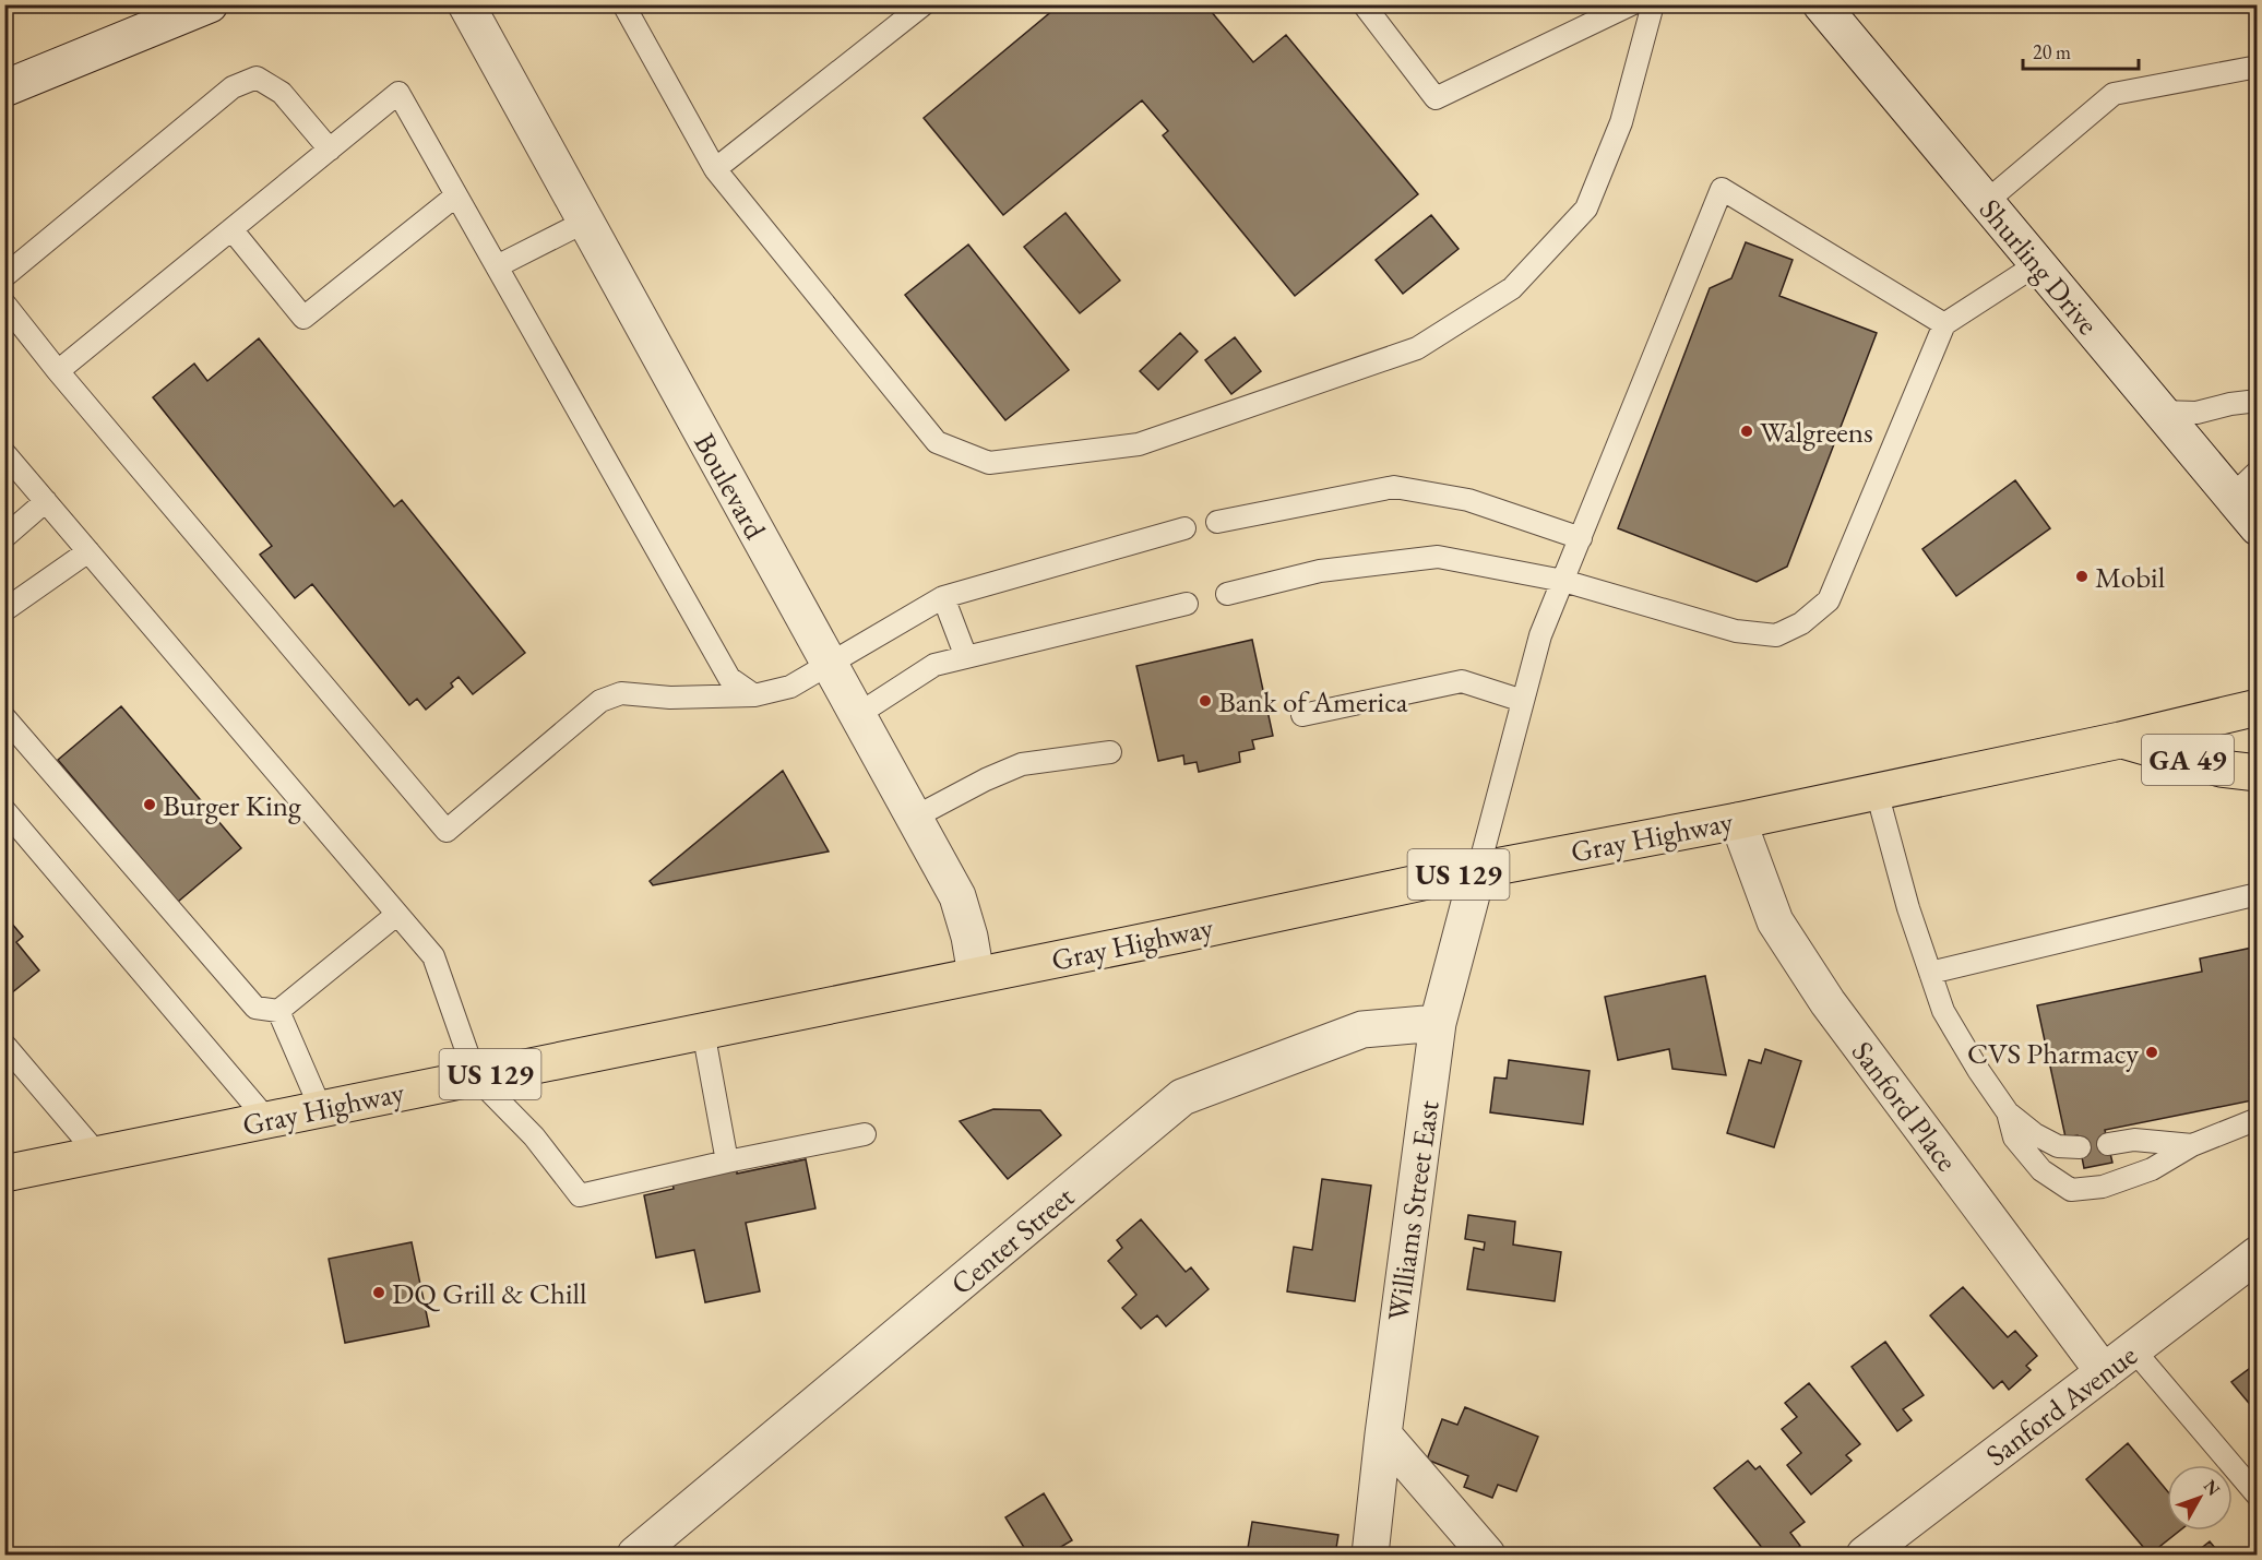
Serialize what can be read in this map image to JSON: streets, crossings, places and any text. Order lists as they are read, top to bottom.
{
  "streets": {
    "highway": ["GA 49", "Gray Highway", "US 129"],
    "street": [
      "Shurling Drive",
      "Boulevard",
      "Sanford Place",
      "Williams Street East",
      "Center Street",
      "Sanford Avenue"
    ]
  },
  "crossings": [
    ["Boulevard", "Gray Highway"],
    ["GA 49", "Gray Highway"],
    ["Gray Highway", "Sanford Place"],
    ["Gray Highway", "Williams Street East"],
    ["Sanford Place", "Sanford Avenue"],
    ["Williams Street East", "Center Street"]
  ],
  "places": [
    "Walgreens",
    "Mobil",
    "Bank of America",
    "Burger King",
    "CVS Pharmacy",
    "DQ Grill & Chill"
  ],
  "scale_bar": "20 m",
  "north": "top right"
}
